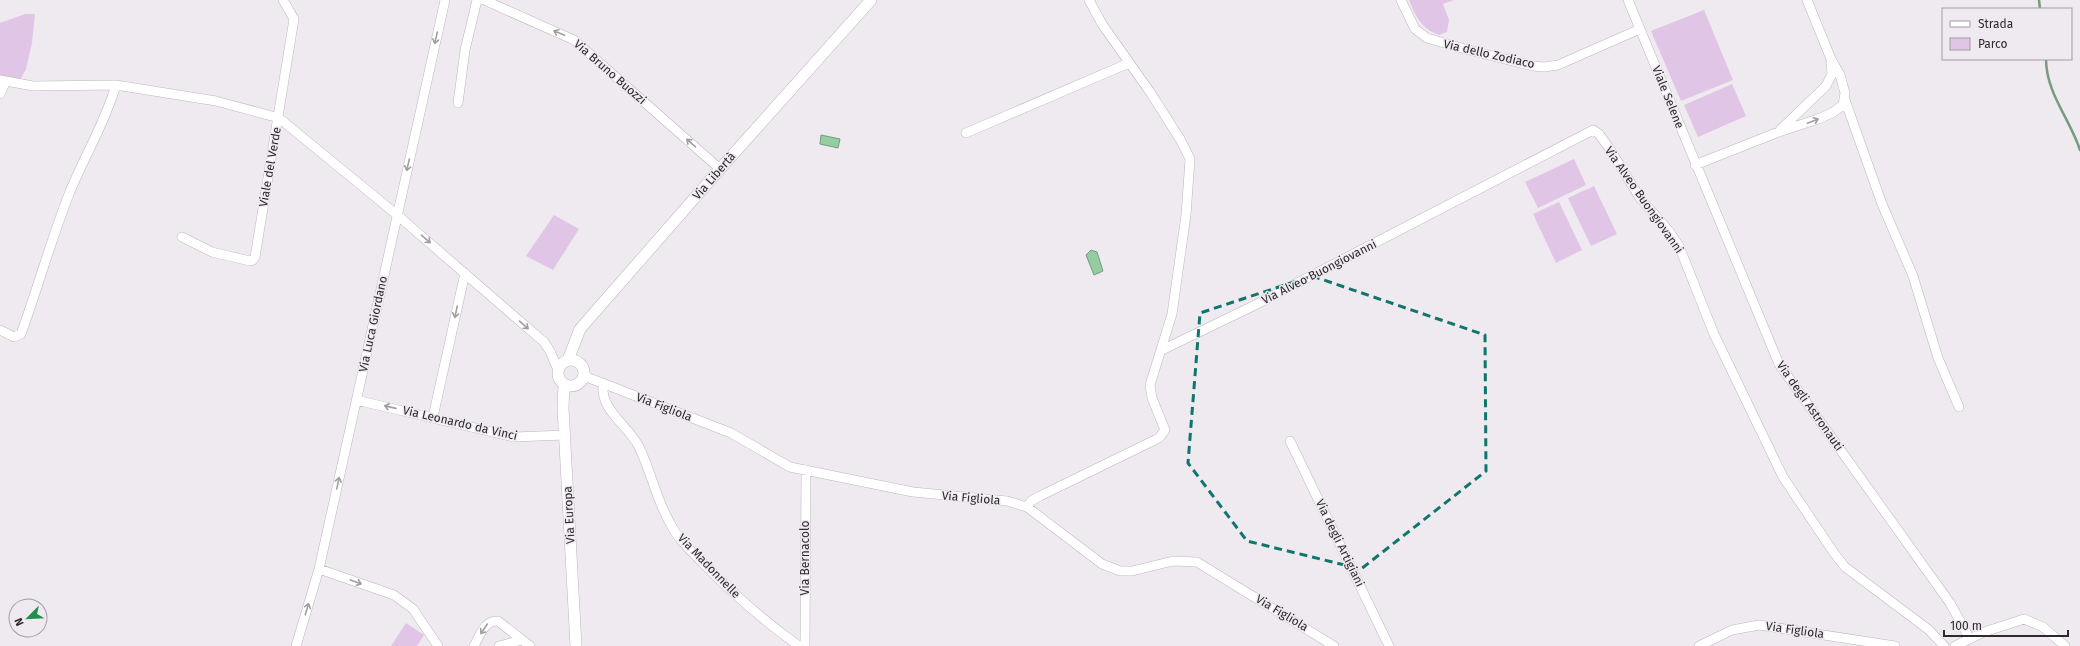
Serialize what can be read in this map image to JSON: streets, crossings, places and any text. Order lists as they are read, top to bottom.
{
  "streets": {
    "street": [
      "Via dello Zodiaco",
      "Via Bruno Buozzi",
      "Viale Selene",
      "Viale del Verde",
      "Via Libertà",
      "Via Alveo Buongiovanni",
      "Via Luca Giordano",
      "Via degli Astronauti",
      "Via Figliola",
      "Via Leonardo da Vinci",
      "Via Europa",
      "Via degli Artigiani",
      "Via Bernacolo",
      "Via Madonnelle"
    ]
  },
  "crossings": [
    ["Via dello Zodiaco", "Viale Selene"],
    ["Via Bruno Buozzi", "Via Libertà"],
    ["Viale Selene", "Via degli Astronauti"],
    ["Via Libertà", "Via Figliola"],
    ["Via Libertà", "Via Europa"],
    ["Via Luca Giordano", "Via Leonardo da Vinci"],
    ["Via Figliola", "Via Europa"],
    ["Via Figliola", "Via Bernacolo"],
    ["Via Figliola", "Via Madonnelle"],
    ["Via Leonardo da Vinci", "Via Europa"]
  ],
  "one_way": ["Via Bruno Buozzi", "Via Leonardo da Vinci"],
  "legend": ["Strada", "Parco"],
  "scale_bar": "100 m",
  "north": "bottom left"
}
